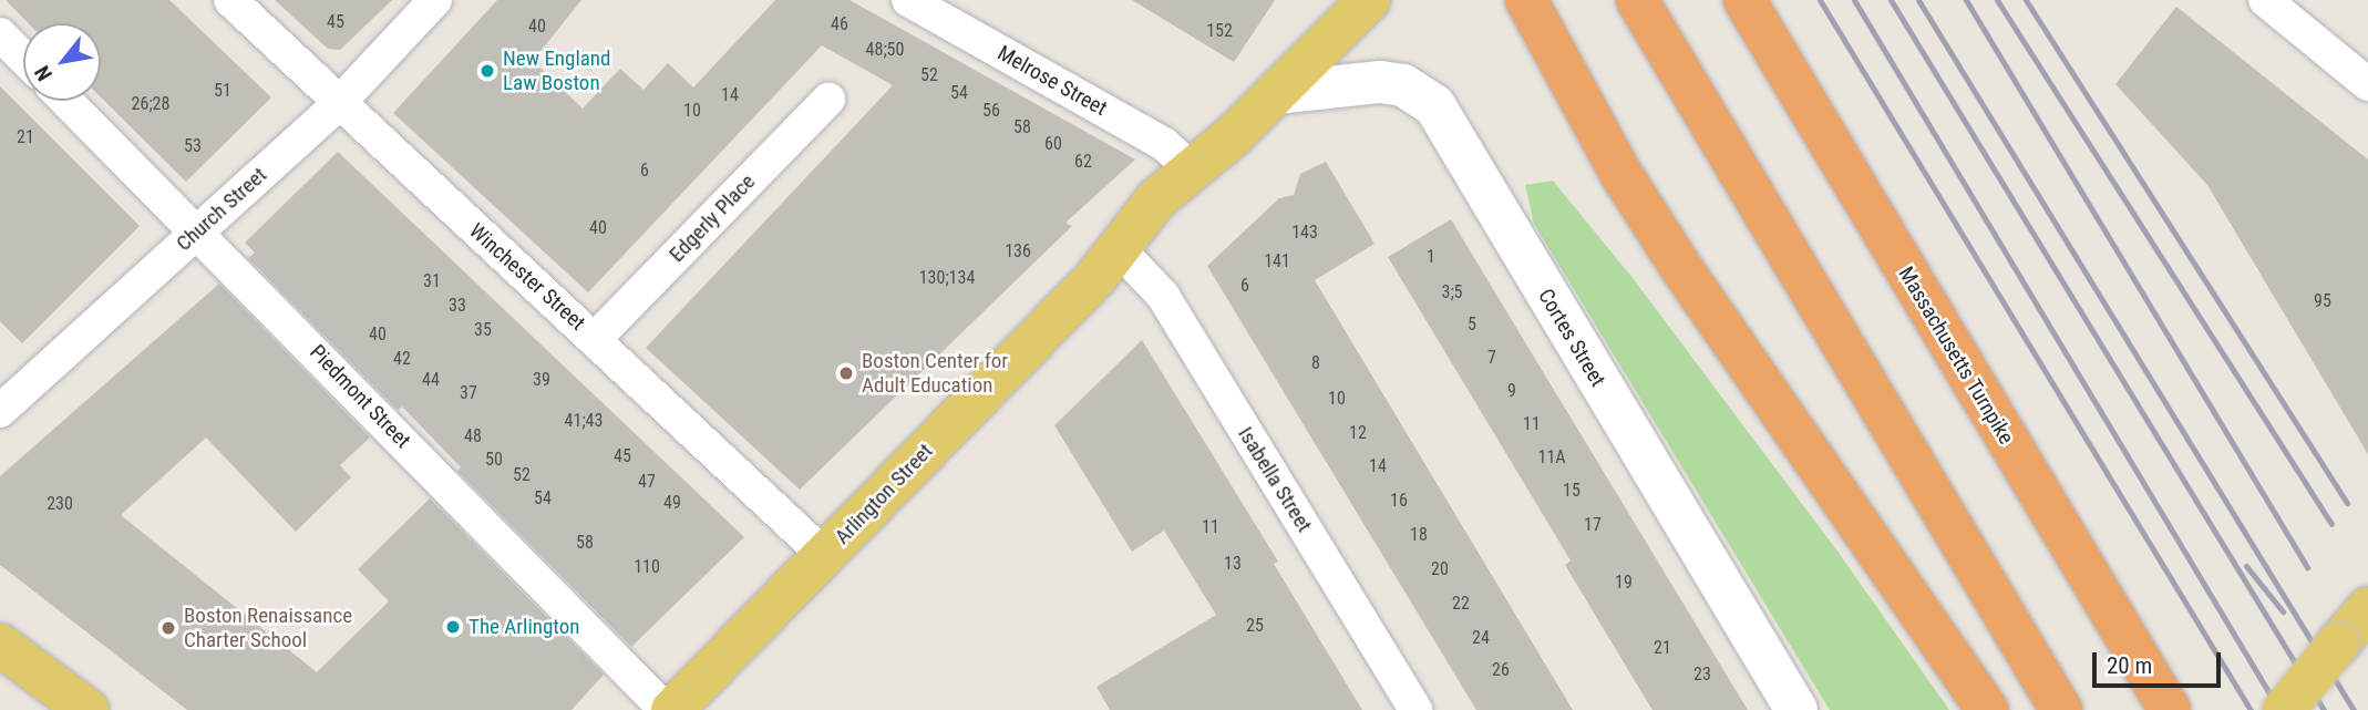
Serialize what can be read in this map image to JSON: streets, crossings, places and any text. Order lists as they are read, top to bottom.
{
  "streets": {
    "highway": ["Massachusetts Turnpike"],
    "main road": ["Arlington Street"],
    "street": [
      "Melrose Street",
      "Church Street",
      "Edgerly Place",
      "Winchester Street",
      "Cortes Street",
      "Piedmont Street",
      "Isabella Street"
    ]
  },
  "crossings": [
    ["Melrose Street", "Arlington Street"],
    ["Church Street", "Winchester Street"],
    ["Church Street", "Piedmont Street"],
    ["Edgerly Place", "Winchester Street"],
    ["Winchester Street", "Arlington Street"],
    ["Cortes Street", "Arlington Street"],
    ["Isabella Street", "Arlington Street"]
  ],
  "places": [
    "New England Law Boston",
    "Boston Center for Adult Education",
    "The Arlington",
    "Boston Renaissance Charter School"
  ],
  "house_numbers": [
    "45",
    "46",
    "40",
    "152",
    "48;50",
    "52",
    "51",
    "54",
    "14",
    "26;28",
    "10",
    "56",
    "58",
    "21",
    "60",
    "53",
    "62",
    "6",
    "40",
    "143",
    "136",
    "1",
    "141",
    "130;134",
    "31",
    "6",
    "3;5",
    "95",
    "33",
    "5",
    "35",
    "40",
    "7",
    "42",
    "8",
    "44",
    "39",
    "9",
    "37",
    "10",
    "41;43",
    "11",
    "12",
    "48",
    "45",
    "11A",
    "50",
    "14",
    "52",
    "47",
    "15",
    "54",
    "16",
    "49",
    "230",
    "17",
    "11",
    "18",
    "58",
    "13",
    "110",
    "20",
    "19",
    "22",
    "25",
    "24",
    "21",
    "26",
    "23"
  ],
  "scale_bar": "20 m",
  "north": "bottom left"
}
